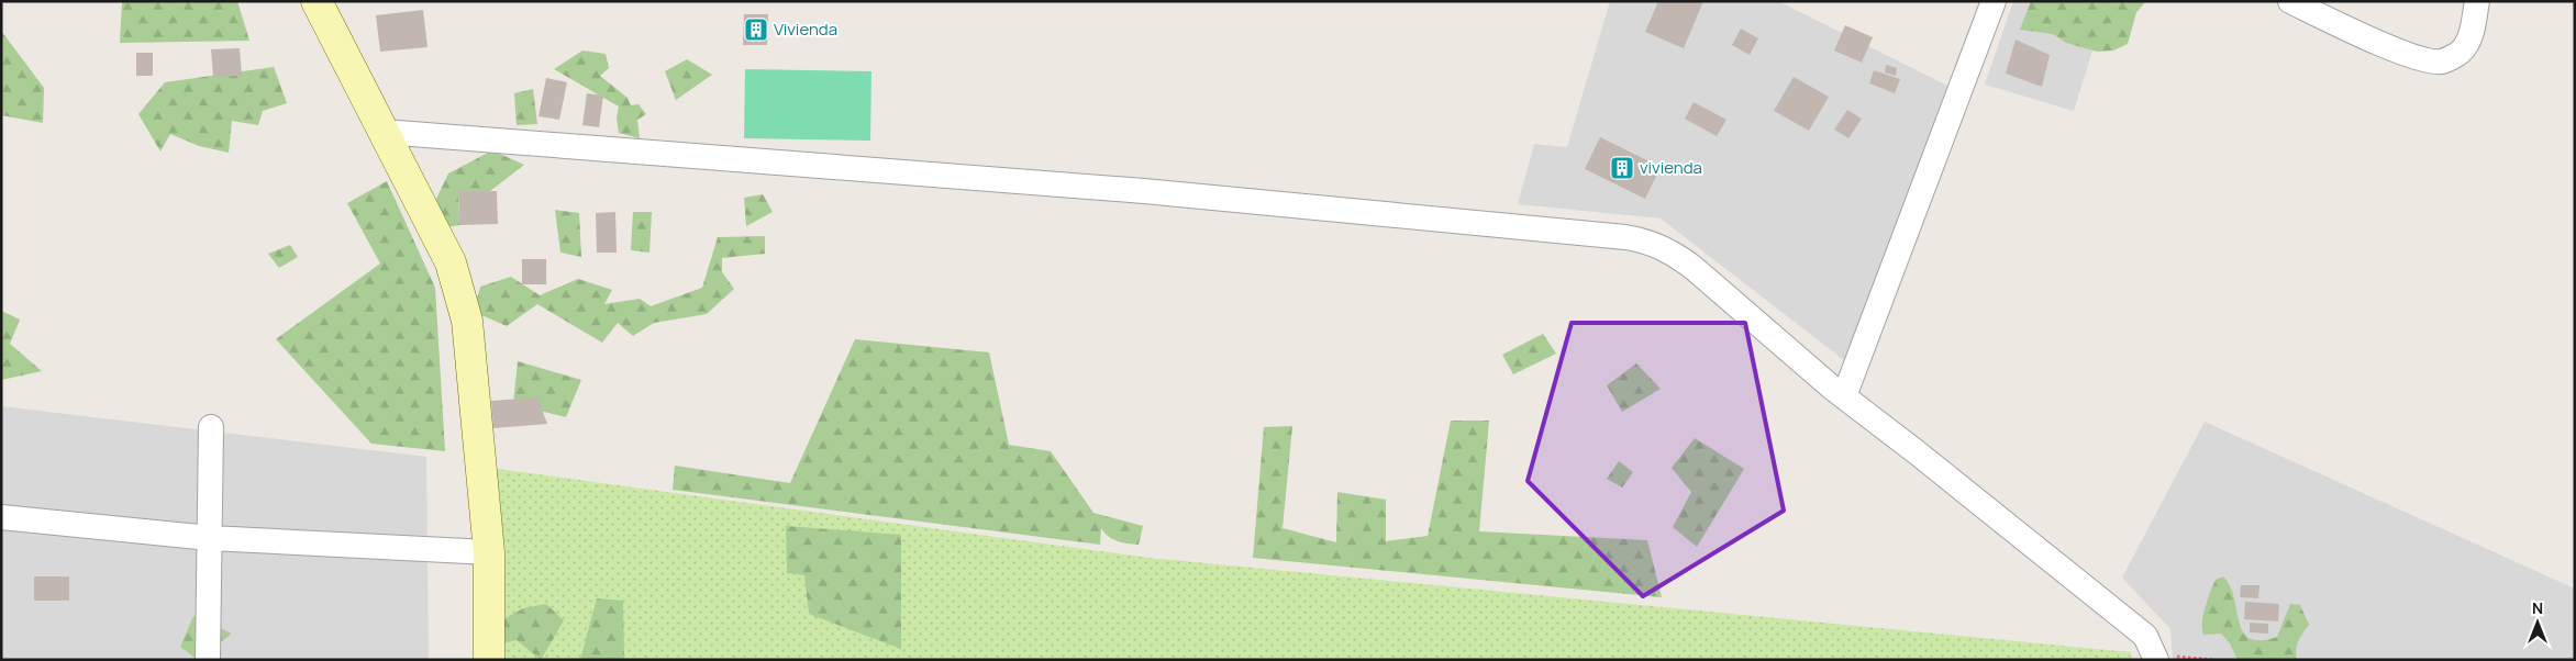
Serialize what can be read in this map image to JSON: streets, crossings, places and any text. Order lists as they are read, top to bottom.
{
  "places": {
    "building": ["Vivienda", "vivienda"]
  },
  "north": "top"
}
